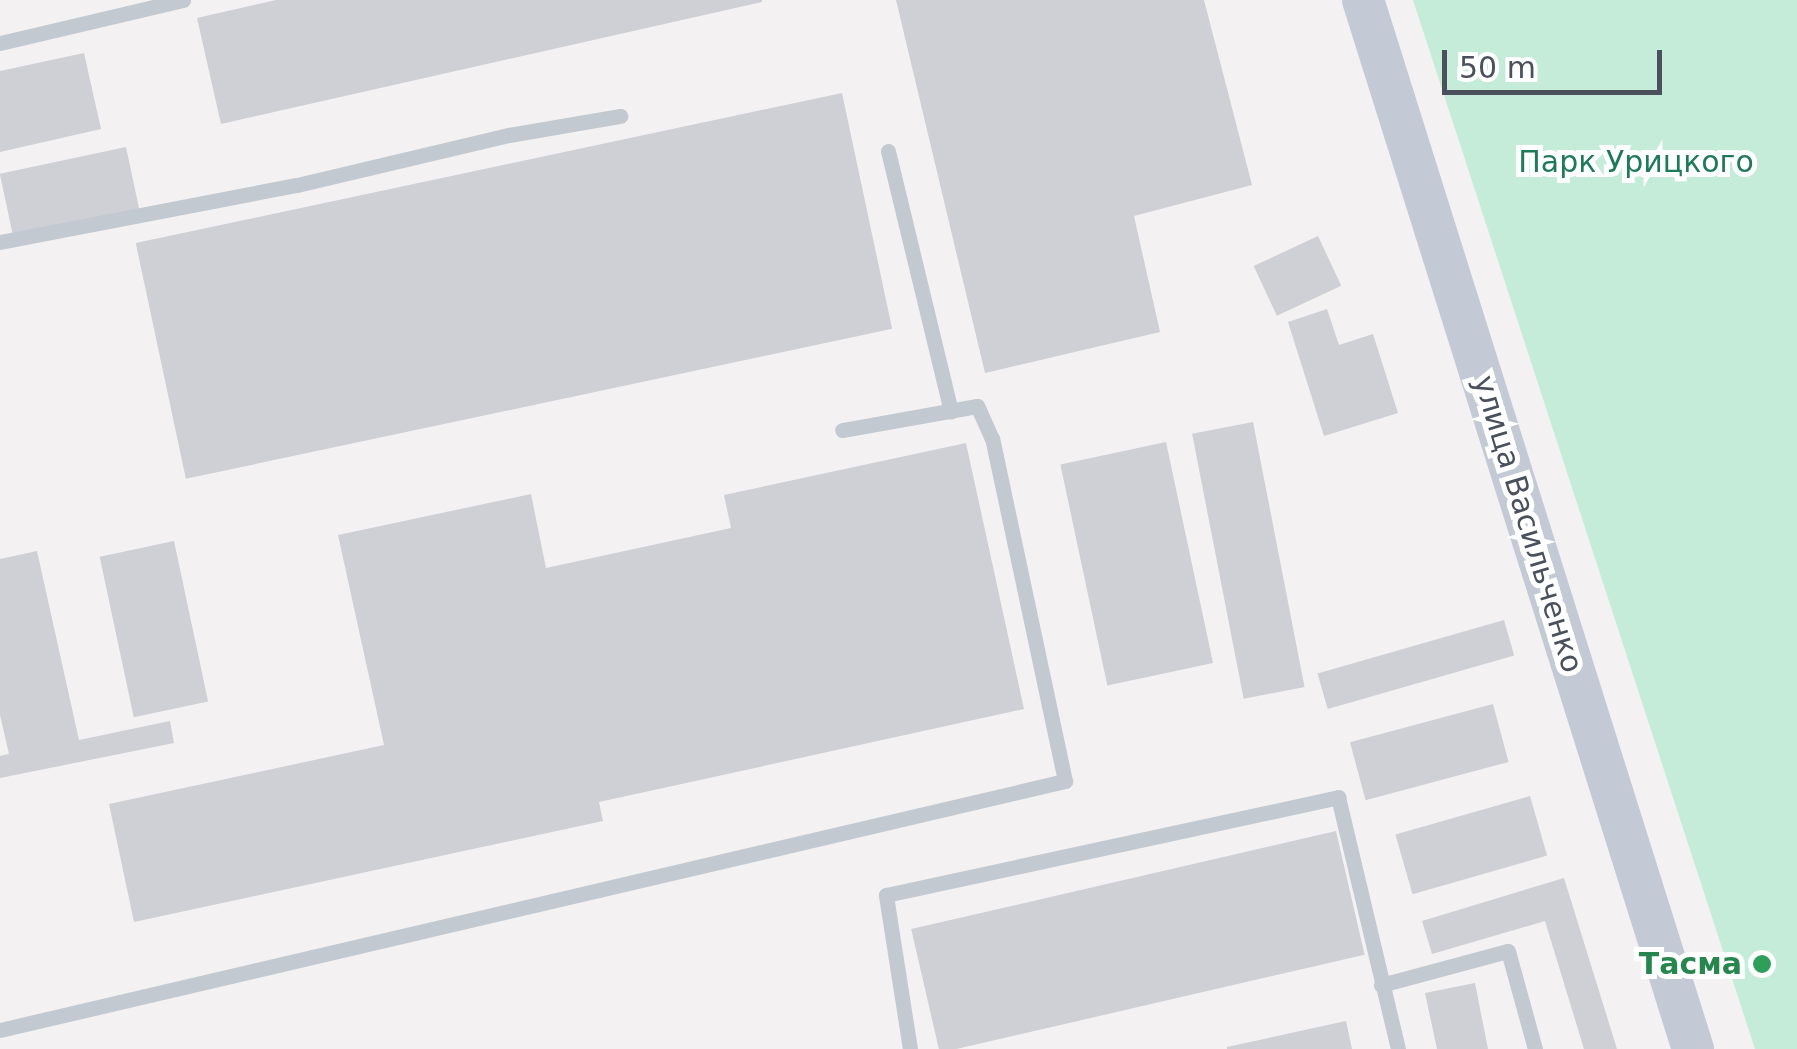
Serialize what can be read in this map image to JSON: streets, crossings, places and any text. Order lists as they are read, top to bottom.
{
  "streets": {
    "main road": ["улица Васильченко"]
  },
  "parks": ["Парк Урицкого"],
  "places": ["Тасма"],
  "scale_bar": "50 m"
}
